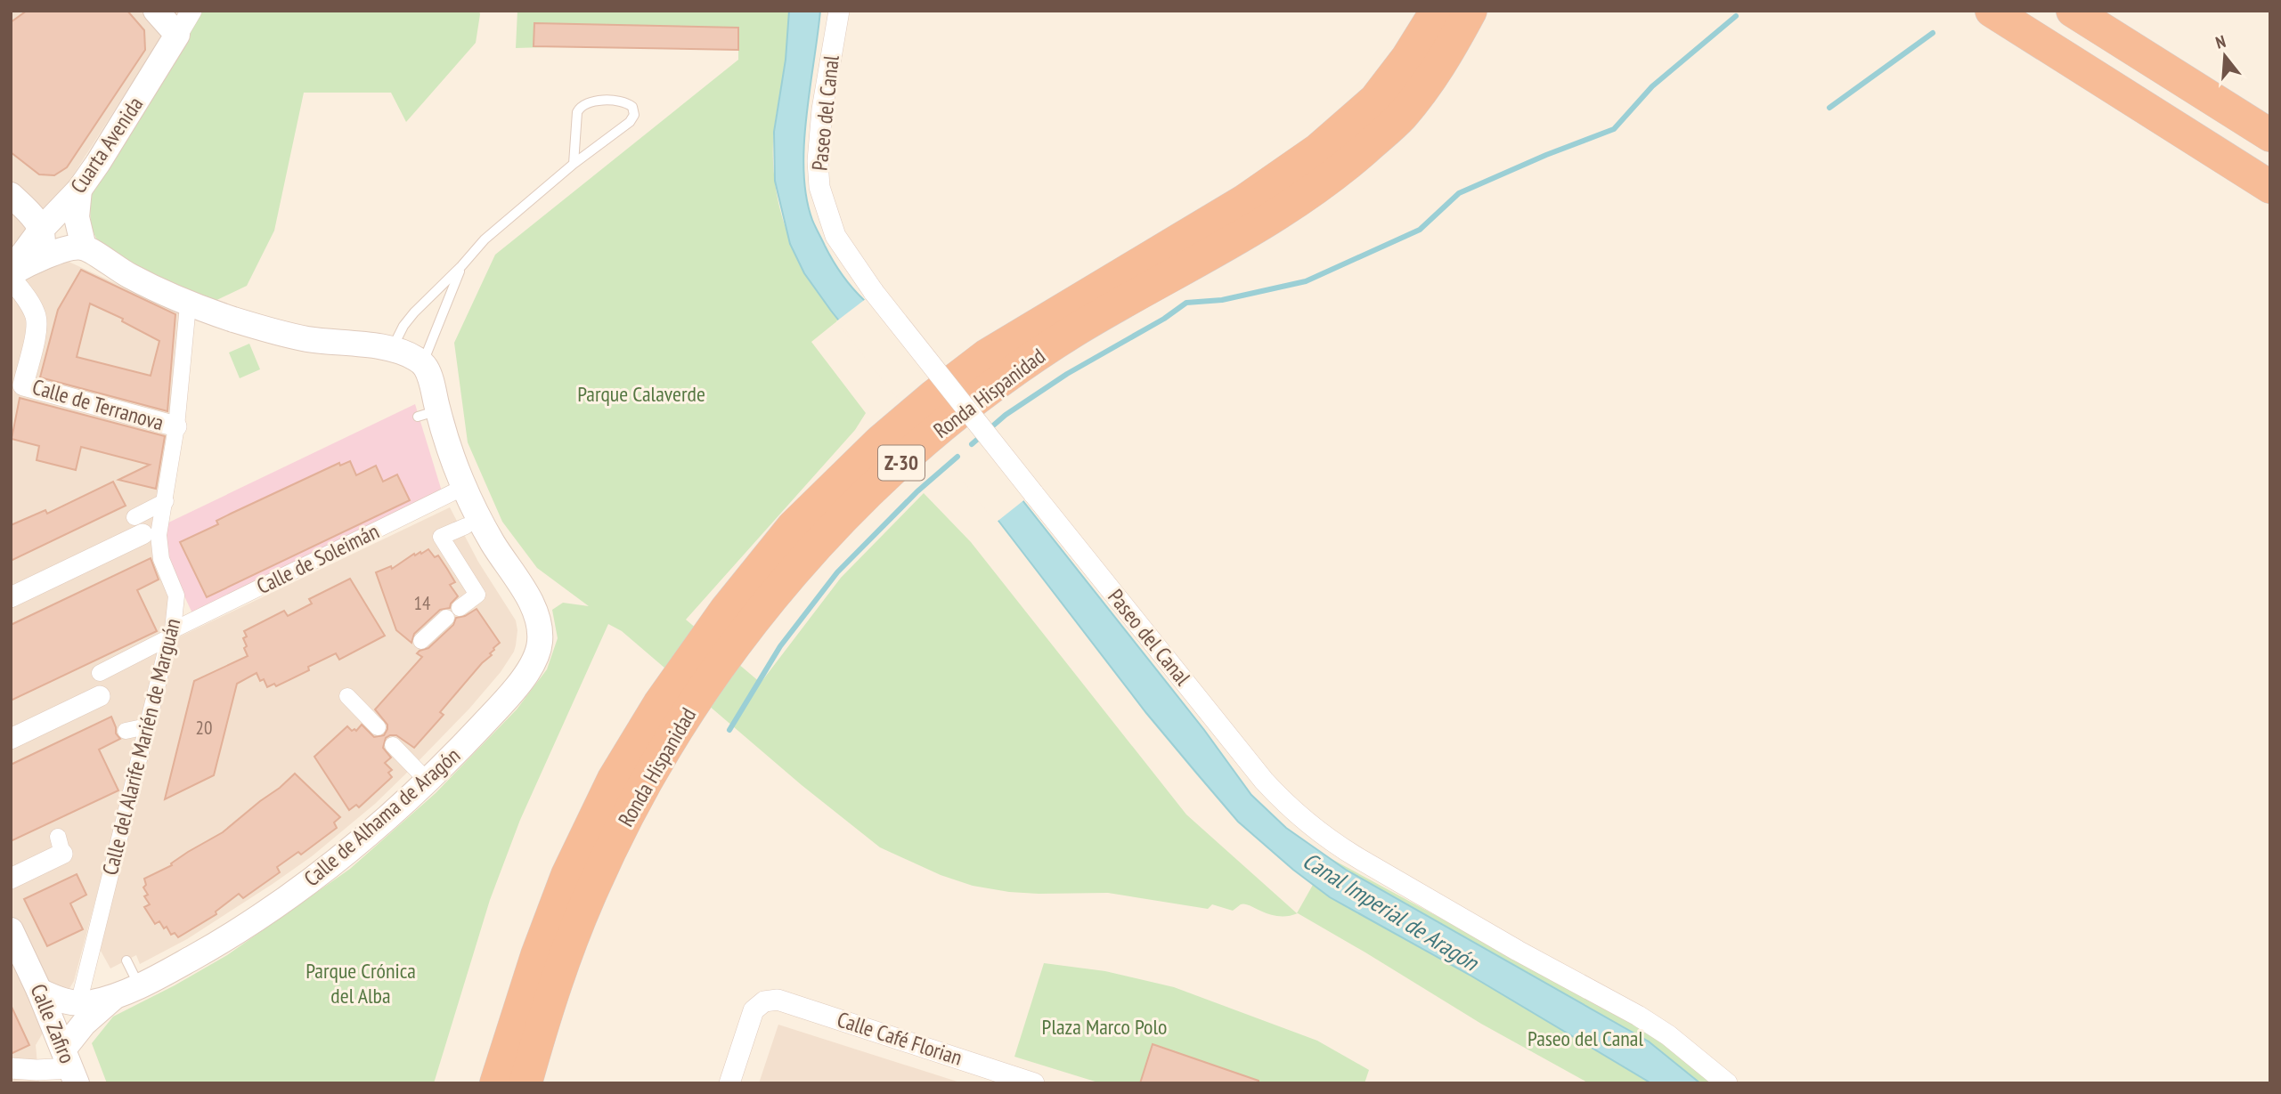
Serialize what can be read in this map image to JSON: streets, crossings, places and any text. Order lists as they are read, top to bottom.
{
  "streets": {
    "highway": ["Ronda Hispanidad", "Z-30"],
    "street": [
      "Paseo del Canal",
      "Cuarta Avenida",
      "Calle de Terranova",
      "Calle de Soleimán",
      "Calle del Alarife Marién de Marguán",
      "Calle de Alhama de Aragón",
      "Calle Zafiro",
      "Calle Café Florian"
    ]
  },
  "crossings": [
    ["Calle de Terranova", "Calle del Alarife Marién de Marguán"],
    ["Calle de Soleimán", "Calle del Alarife Marién de Marguán"],
    ["Calle de Soleimán", "Calle de Alhama de Aragón"],
    ["Calle del Alarife Marién de Marguán", "Calle de Alhama de Aragón"],
    ["Calle de Alhama de Aragón", "Calle Zafiro"]
  ],
  "water": ["Canal Imperial de Aragón"],
  "parks": [
    "Parque Calaverde",
    "Parque Crónica del Alba",
    "Plaza Marco Polo",
    "Paseo del Canal"
  ],
  "house_numbers": ["14", "20"],
  "north": "top"
}
